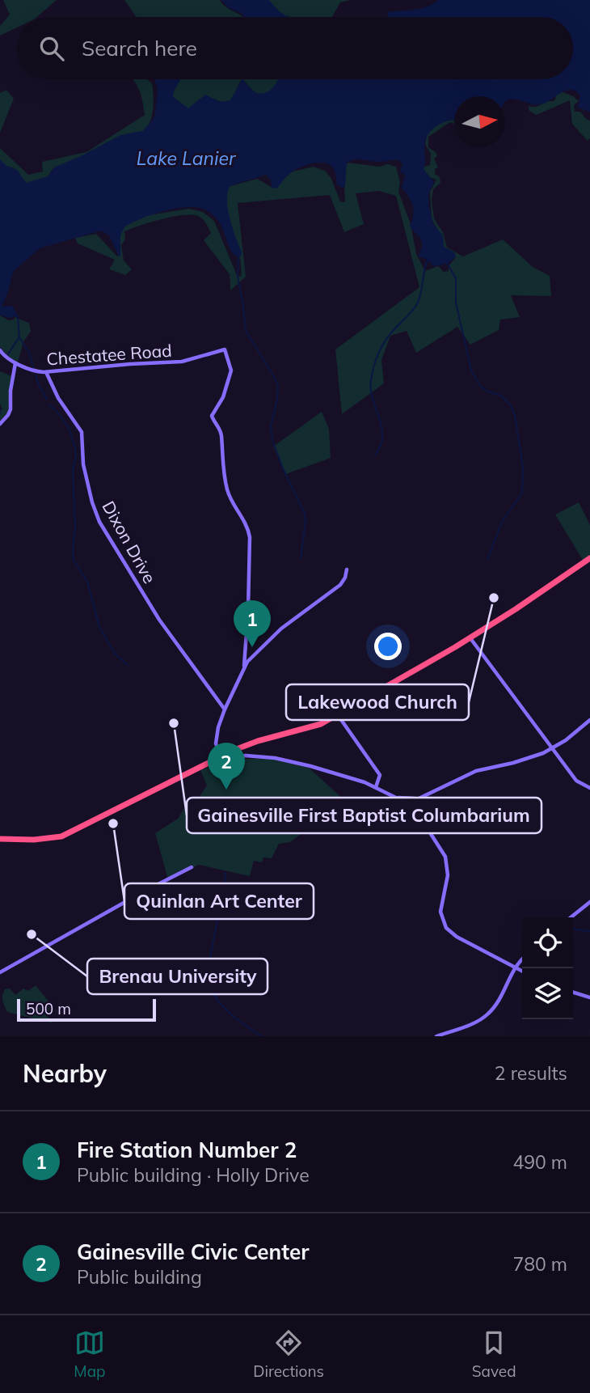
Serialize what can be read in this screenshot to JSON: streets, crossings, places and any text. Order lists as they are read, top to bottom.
{
  "streets": {
    "street": ["Chestatee Road", "Dixon Drive"]
  },
  "crossings": [
    ["Chestatee Road", "Dixon Drive"]
  ],
  "water": ["Lake Lanier"],
  "places": [
    "Lakewood Church",
    "Gainesville First Baptist Columbarium",
    "Quinlan Art Center",
    "Brenau University"
  ],
  "scale_bar": "500 m",
  "north": "right",
  "page": {
    "search": "Search here",
    "pins": ["1", "2"],
    "scale": "500 m",
    "heading": ["Nearby", "2 results"],
    "list": [
      {
        "mark": "1",
        "name": "Fire Station Number 2",
        "note": "Public building · Holly Drive",
        "value": "490 m"
      },
      {
        "mark": "2",
        "name": "Gainesville Civic Center",
        "note": "Public building",
        "value": "780 m"
      }
    ],
    "nav": ["Map", "Directions", "Saved"]
  }
}
